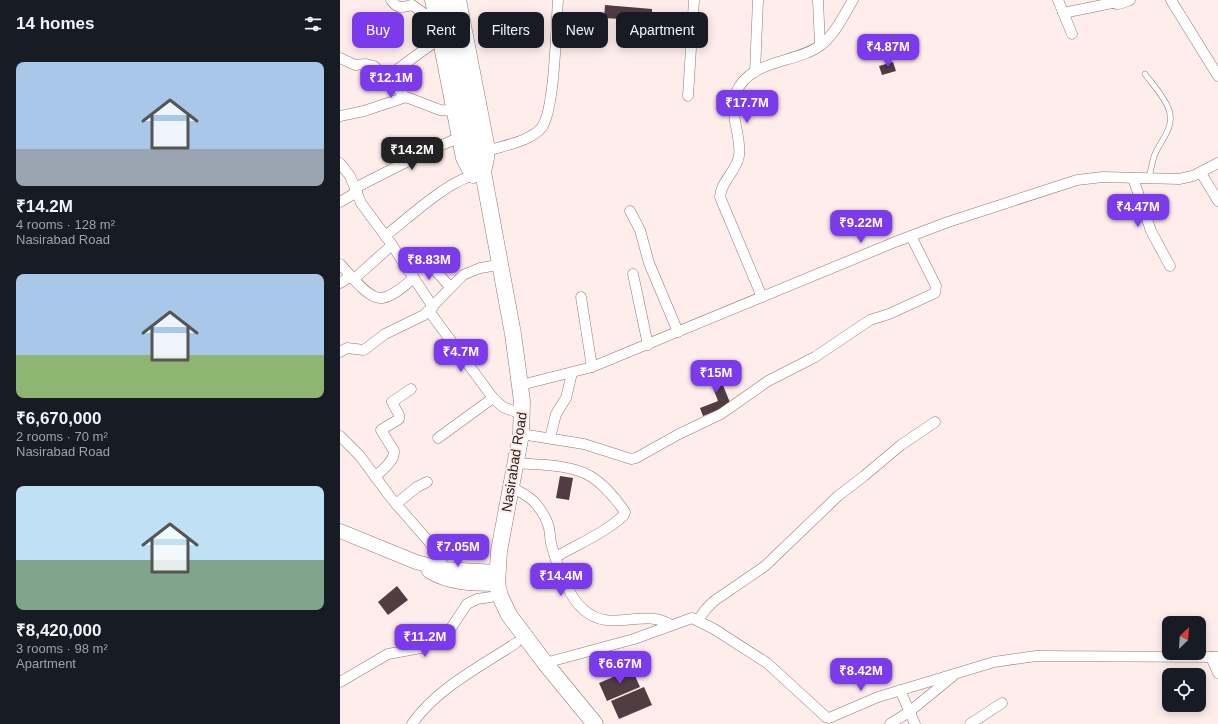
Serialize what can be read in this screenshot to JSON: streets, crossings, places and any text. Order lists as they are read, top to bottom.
{
  "streets": {
    "highway": ["Nasirabad Road"]
  },
  "north": "top right",
  "page": {
    "heading": "14 homes",
    "chip": [
      "Buy",
      "Rent",
      "Filters",
      "New",
      "Apartment"
    ],
    "price": [
      "₹4.87M",
      "₹12.1M",
      "₹17.7M",
      "₹14.2M",
      "₹4.47M",
      "₹9.22M",
      "₹8.83M",
      "₹4.7M",
      "₹15M",
      "₹7.05M",
      "₹14.4M",
      "₹11.2M",
      "₹6.67M",
      "₹8.42M"
    ],
    "list": [
      {
        "name": "₹14.2M",
        "note": "4 rooms · 128 m² · Nasirabad Road"
      },
      {
        "name": "₹6,670,000",
        "note": "2 rooms · 70 m² · Nasirabad Road"
      },
      {
        "name": "₹8,420,000",
        "note": "3 rooms · 98 m² · Apartment"
      }
    ]
  }
}
